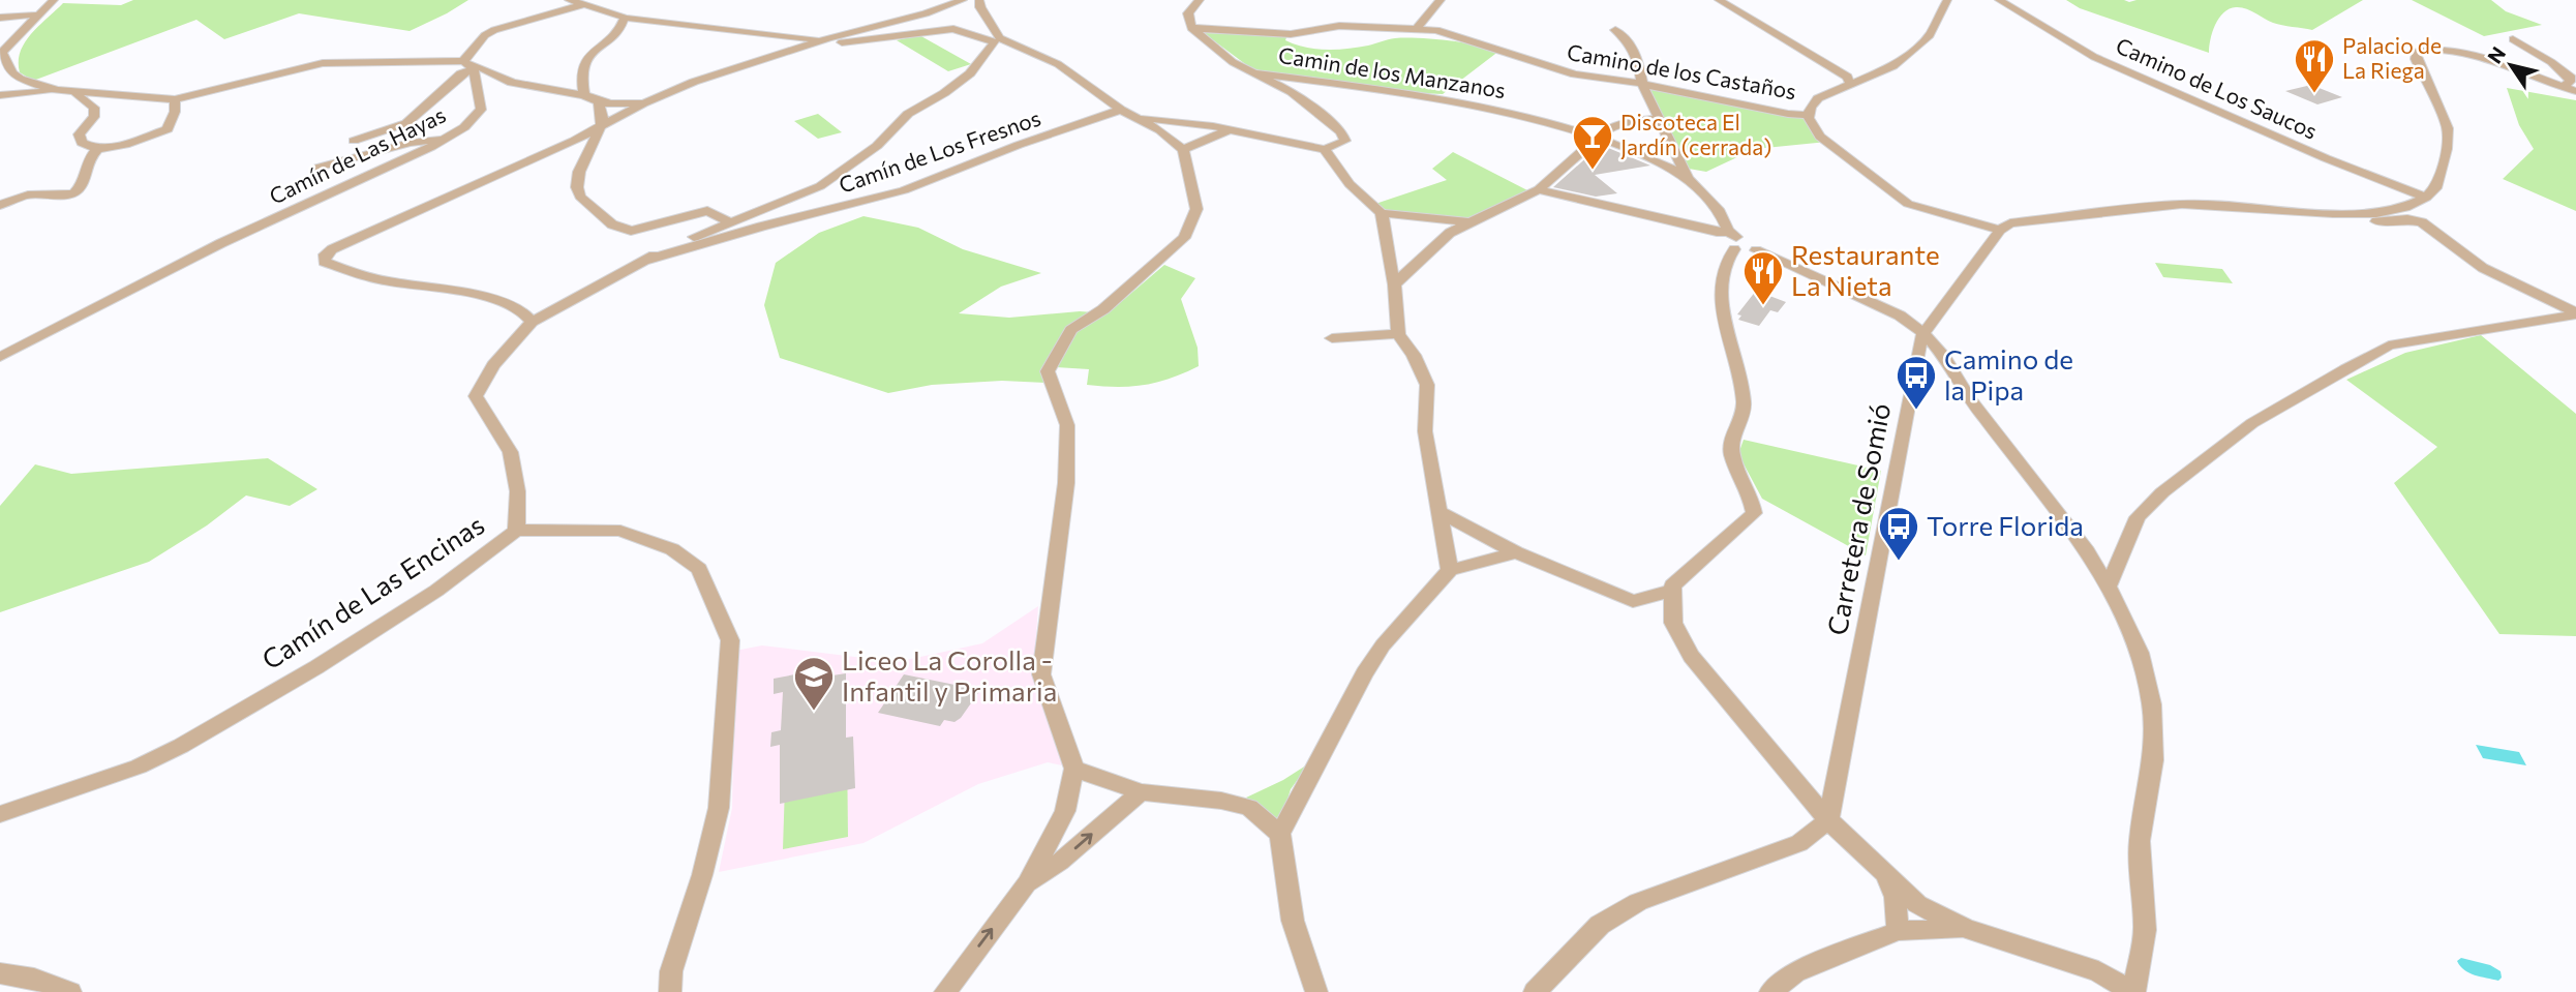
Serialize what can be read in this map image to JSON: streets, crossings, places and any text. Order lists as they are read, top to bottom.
{
  "streets": {
    "street": [
      "Camino de los Castaños",
      "Camin de los Manzanos",
      "Camino de Los Saucos",
      "Camín de Los Fresnos",
      "Camín de Las Hayas",
      "Carretera de Somió",
      "Camín de Las Encinas"
    ]
  },
  "places": {
    "restaurant": ["Palacio de La Riega", "Restaurante La Nieta"],
    "bar": ["Discoteca El Jardín (cerrada)"],
    "bus stop": ["Camino de la Pipa", "Torre Florida"],
    "school or university": ["Liceo La Corolla - Infantil y Primaria"]
  },
  "north": "top left"
}
